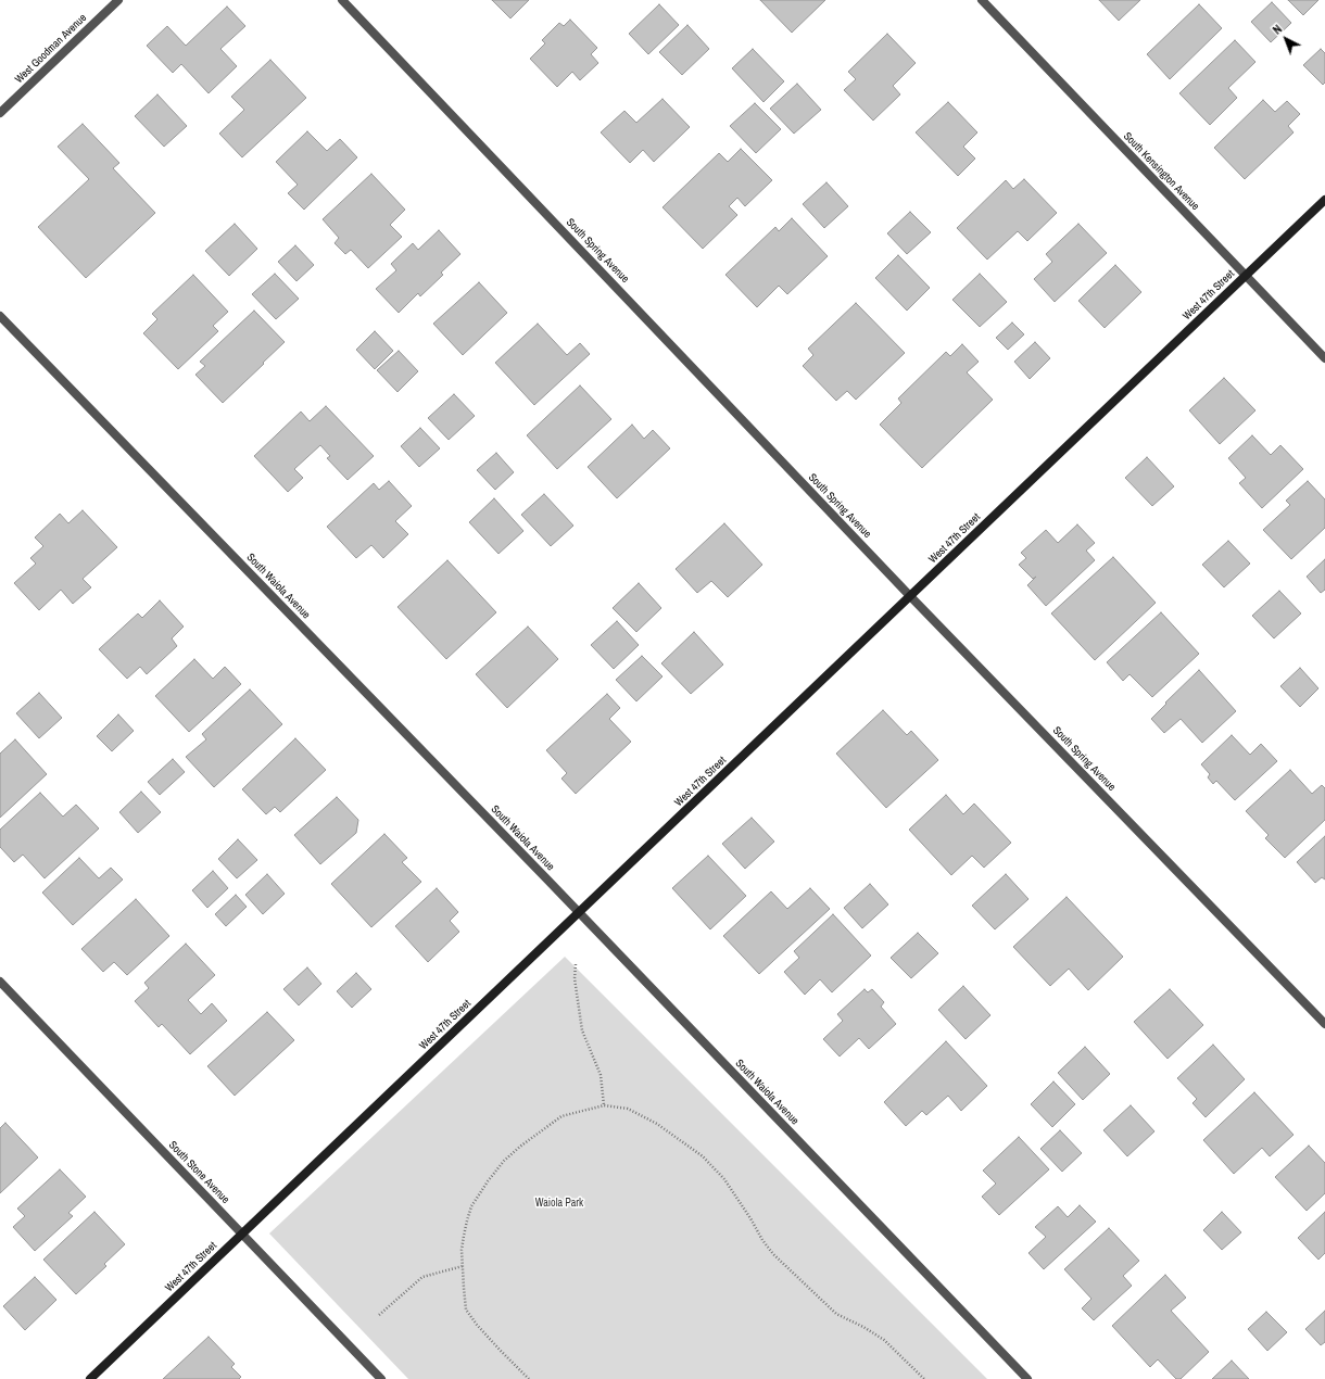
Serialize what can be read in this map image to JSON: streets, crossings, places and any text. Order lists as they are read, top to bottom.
{
  "streets": {
    "main road": ["West 47th Street"],
    "street": [
      "West Goodman Avenue",
      "South Kensington Avenue",
      "South Spring Avenue",
      "South Waiola Avenue",
      "South Stone Avenue"
    ]
  },
  "crossings": [
    ["South Kensington Avenue", "West 47th Street"],
    ["South Spring Avenue", "West 47th Street"],
    ["West 47th Street", "South Waiola Avenue"],
    ["West 47th Street", "South Stone Avenue"]
  ],
  "parks": ["Waiola Park"],
  "north": "top left"
}
